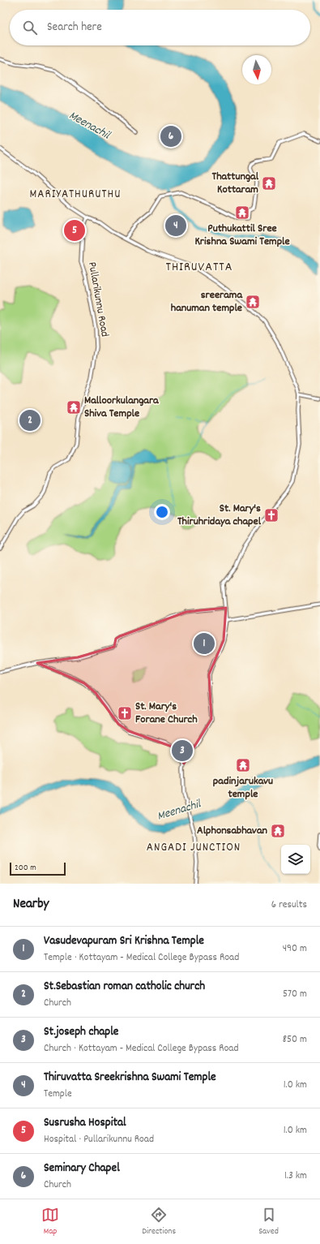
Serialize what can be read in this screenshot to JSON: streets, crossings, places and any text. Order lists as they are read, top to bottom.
{
  "streets": {
    "main road": ["Pullarikunnu Road"]
  },
  "districts": ["MARIYATHURUTHU", "THIRUVATTA", "ANGADI JUNCTION"],
  "water": ["Meenachil"],
  "places": {
    "temple": [
      "Thattungal Kottaram",
      "Puthukattil Sree Krishna Swami Temple",
      "sreerama hanuman temple",
      "Malloorkulangara Shiva Temple",
      "padinjarukavu temple",
      "Alphonsabhavan"
    ],
    "church": ["St. Mary's Thiruhridaya chapel", "St. Mary's Forane Church"]
  },
  "scale_bar": "200 m",
  "north": "bottom",
  "page": {
    "search": "Search here",
    "pins": [
      "6",
      "4",
      "5",
      "2",
      "1",
      "3"
    ],
    "scale": "200 m",
    "heading": ["Nearby", "6 results"],
    "list": [
      {
        "mark": "1",
        "name": "Vasudevapuram Sri Krishna Temple",
        "note": "Temple · Kottayam - Medical College Bypass Road",
        "value": "490 m"
      },
      {
        "mark": "2",
        "name": "St.Sebastian roman catholic church",
        "note": "Church",
        "value": "570 m"
      },
      {
        "mark": "3",
        "name": "St.joseph chaple",
        "note": "Church · Kottayam - Medical College Bypass Road",
        "value": "850 m"
      },
      {
        "mark": "4",
        "name": "Thiruvatta Sreekrishna Swami Temple",
        "note": "Temple",
        "value": "1.0 km"
      },
      {
        "mark": "5",
        "name": "Susrusha Hospital",
        "note": "Hospital · Pullarikunnu Road",
        "value": "1.0 km"
      },
      {
        "mark": "6",
        "name": "Seminary Chapel",
        "note": "Church",
        "value": "1.3 km"
      }
    ],
    "nav": ["Map", "Directions", "Saved"]
  }
}
